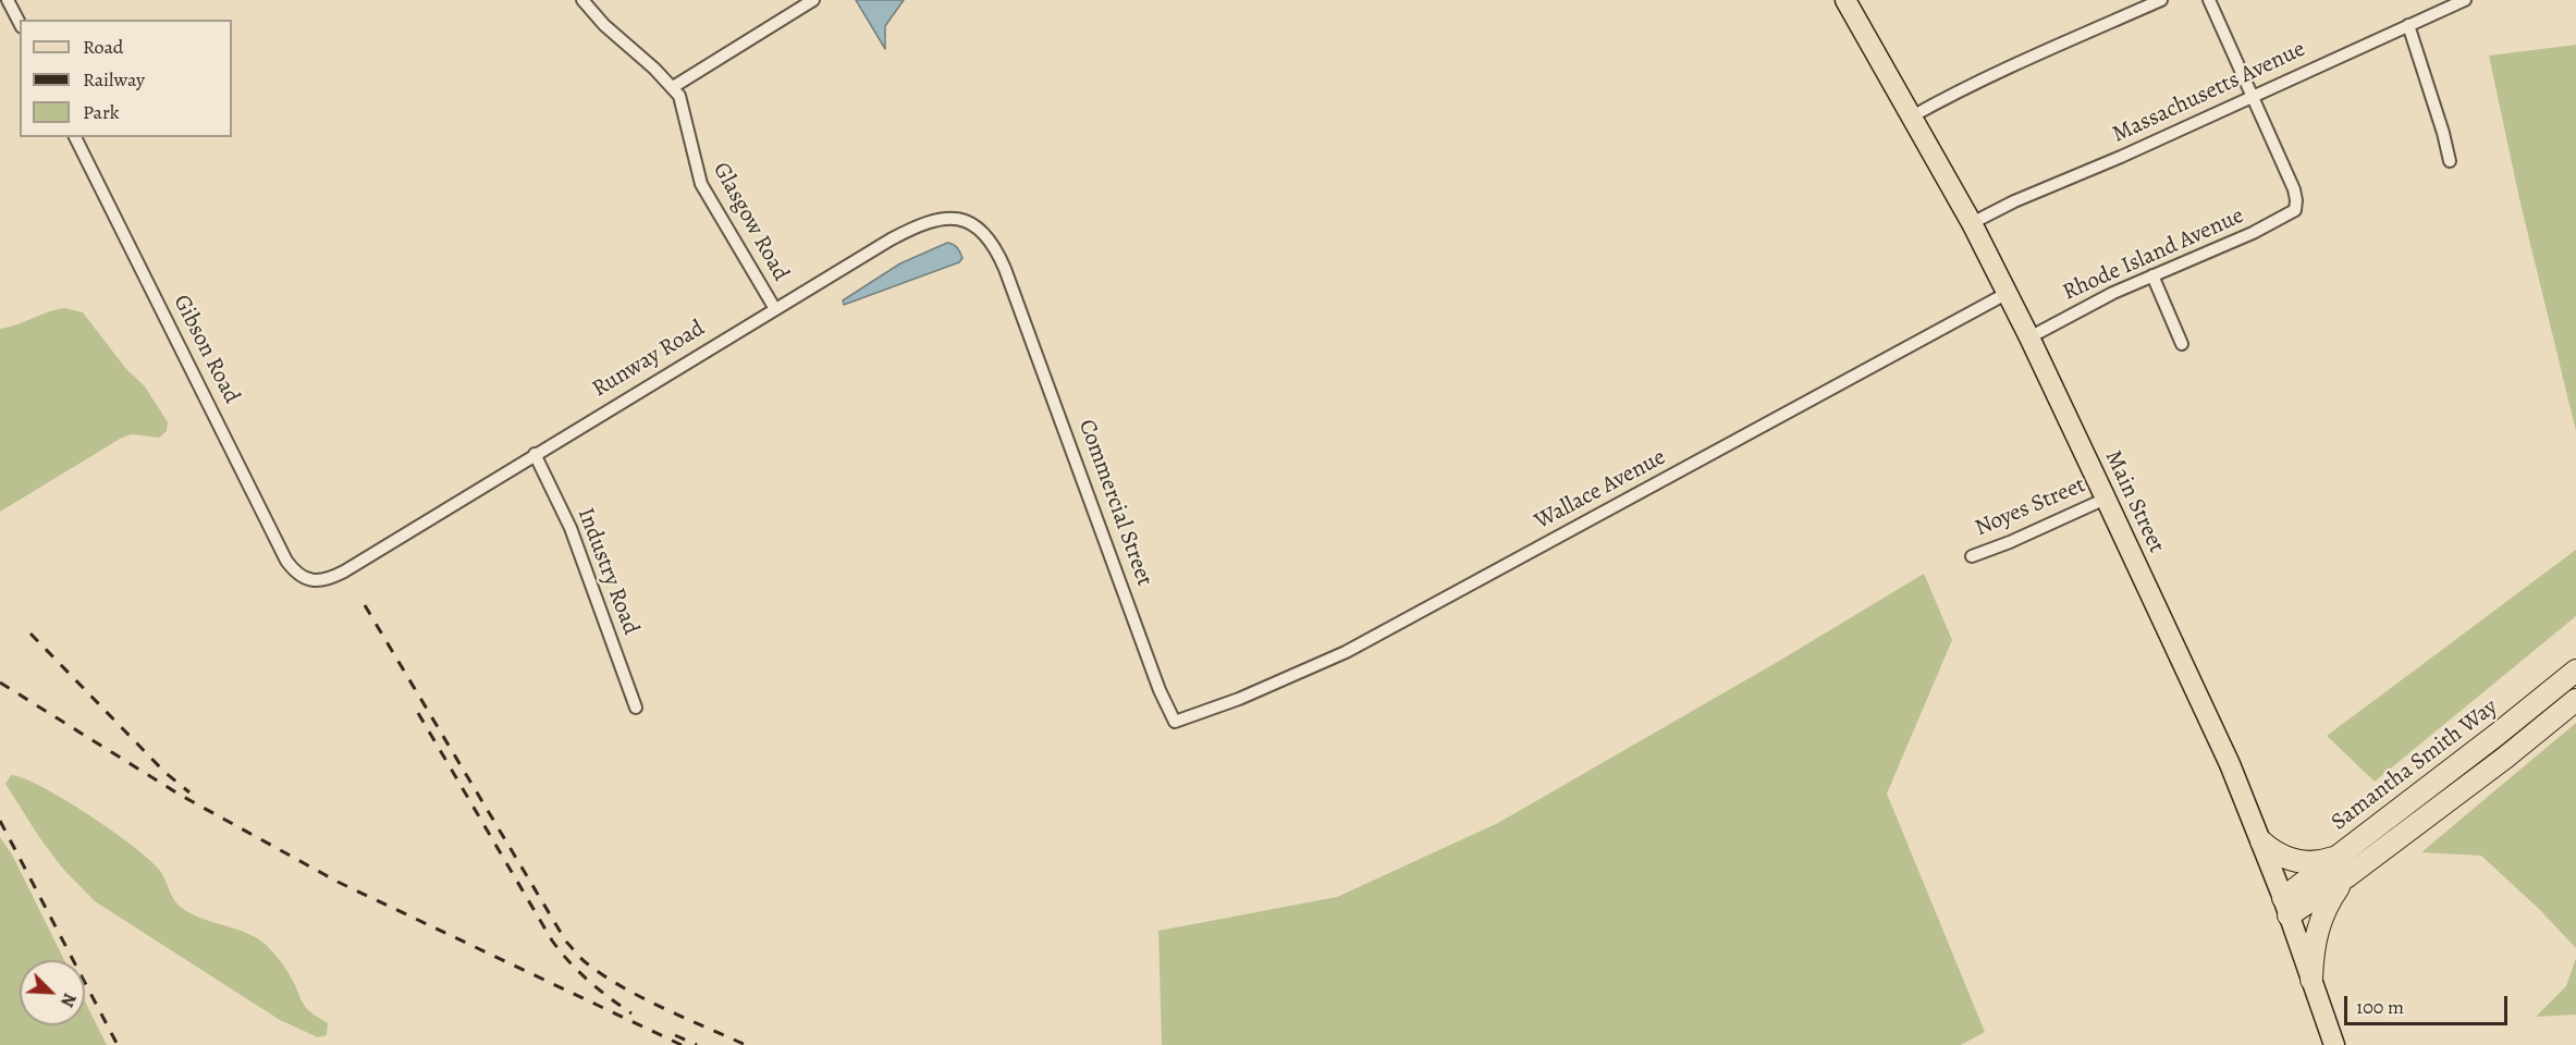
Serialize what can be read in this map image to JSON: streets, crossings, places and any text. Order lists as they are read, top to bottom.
{
  "streets": {
    "highway": ["Samantha Smith Way"],
    "main road": ["Main Street"],
    "street": [
      "Massachusetts Avenue",
      "Glasgow Road",
      "Rhode Island Avenue",
      "Gibson Road",
      "Runway Road",
      "Wallace Avenue",
      "Commercial Street",
      "Noyes Street",
      "Industry Road"
    ]
  },
  "crossings": [
    ["Massachusetts Avenue", "Rhode Island Avenue"],
    ["Massachusetts Avenue", "Main Street"],
    ["Glasgow Road", "Runway Road"],
    ["Rhode Island Avenue", "Main Street"],
    ["Gibson Road", "Runway Road"],
    ["Runway Road", "Commercial Street"],
    ["Runway Road", "Industry Road"],
    ["Wallace Avenue", "Main Street"],
    ["Wallace Avenue", "Commercial Street"],
    ["Main Street", "Noyes Street"],
    ["Main Street", "Samantha Smith Way"]
  ],
  "legend": ["Road", "Railway", "Park"],
  "scale_bar": "100 m",
  "north": "bottom right"
}
